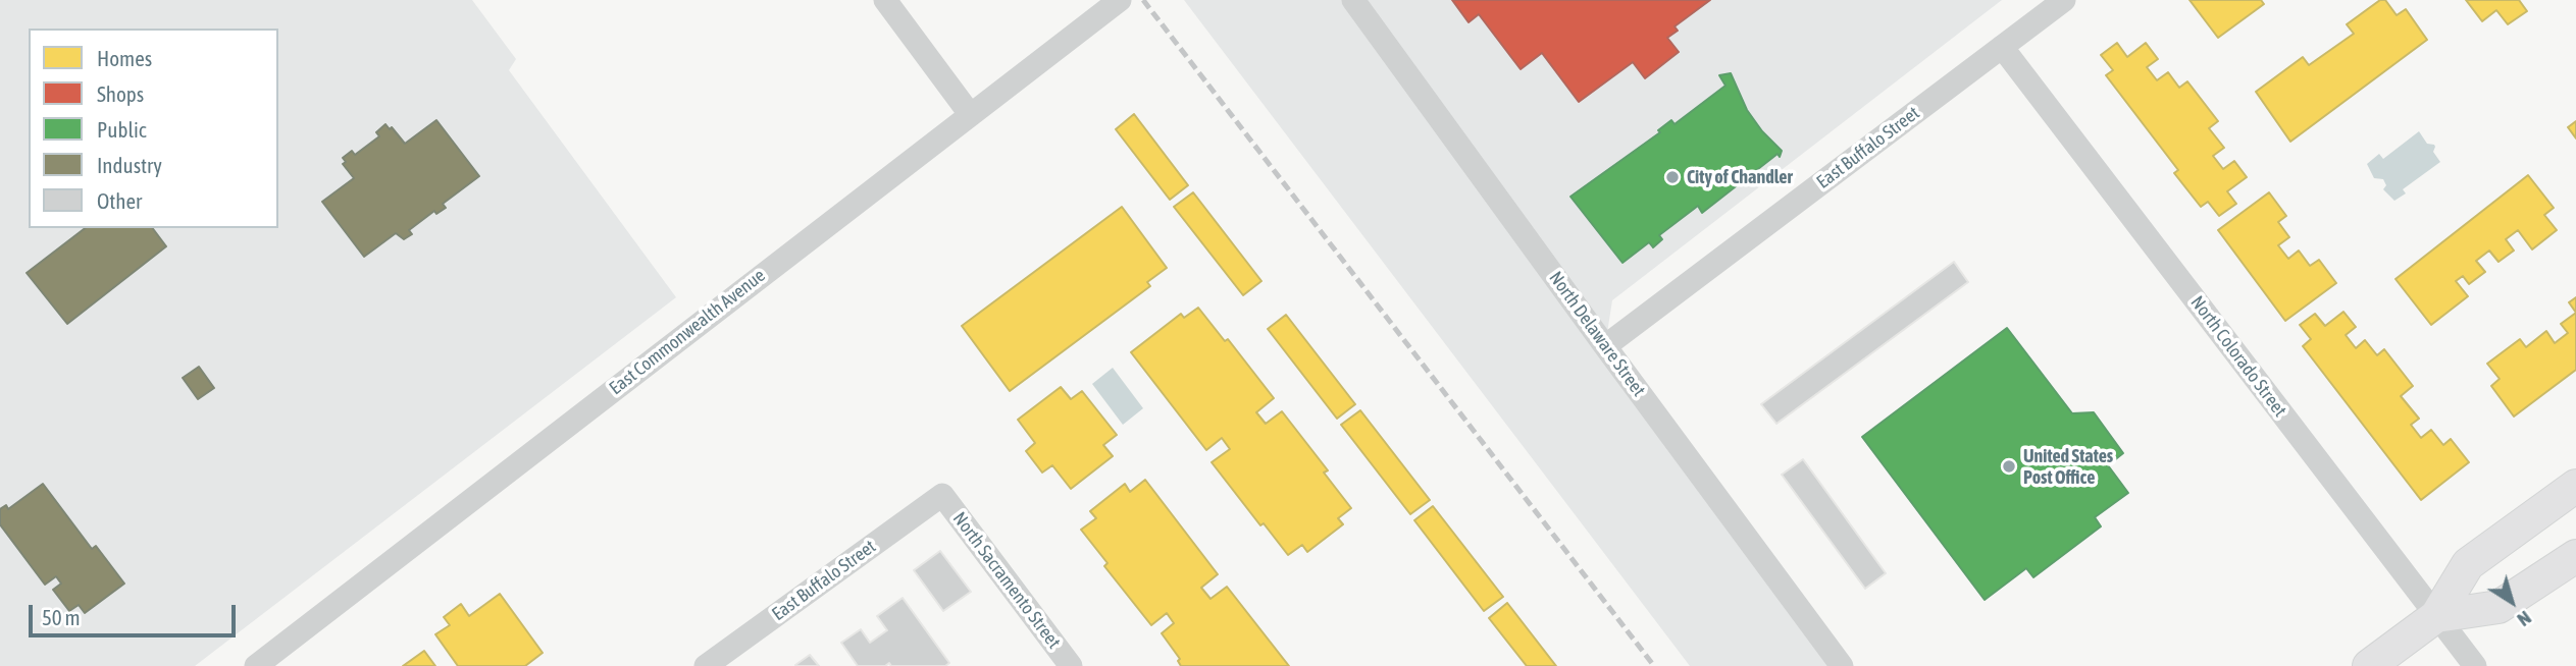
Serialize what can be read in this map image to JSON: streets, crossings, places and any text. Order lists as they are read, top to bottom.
{
  "streets": {
    "street": [
      "East Buffalo Street",
      "East Commonwealth Avenue",
      "North Delaware Street",
      "North Colorado Street",
      "North Sacramento Street"
    ]
  },
  "crossings": [
    ["East Buffalo Street", "North Delaware Street"],
    ["East Buffalo Street", "North Colorado Street"],
    ["East Buffalo Street", "North Sacramento Street"]
  ],
  "places": ["City of Chandler", "United States Post Office"],
  "legend": [
    "Homes",
    "Shops",
    "Public",
    "Industry",
    "Other"
  ],
  "scale_bar": "50 m",
  "north": "bottom right"
}
